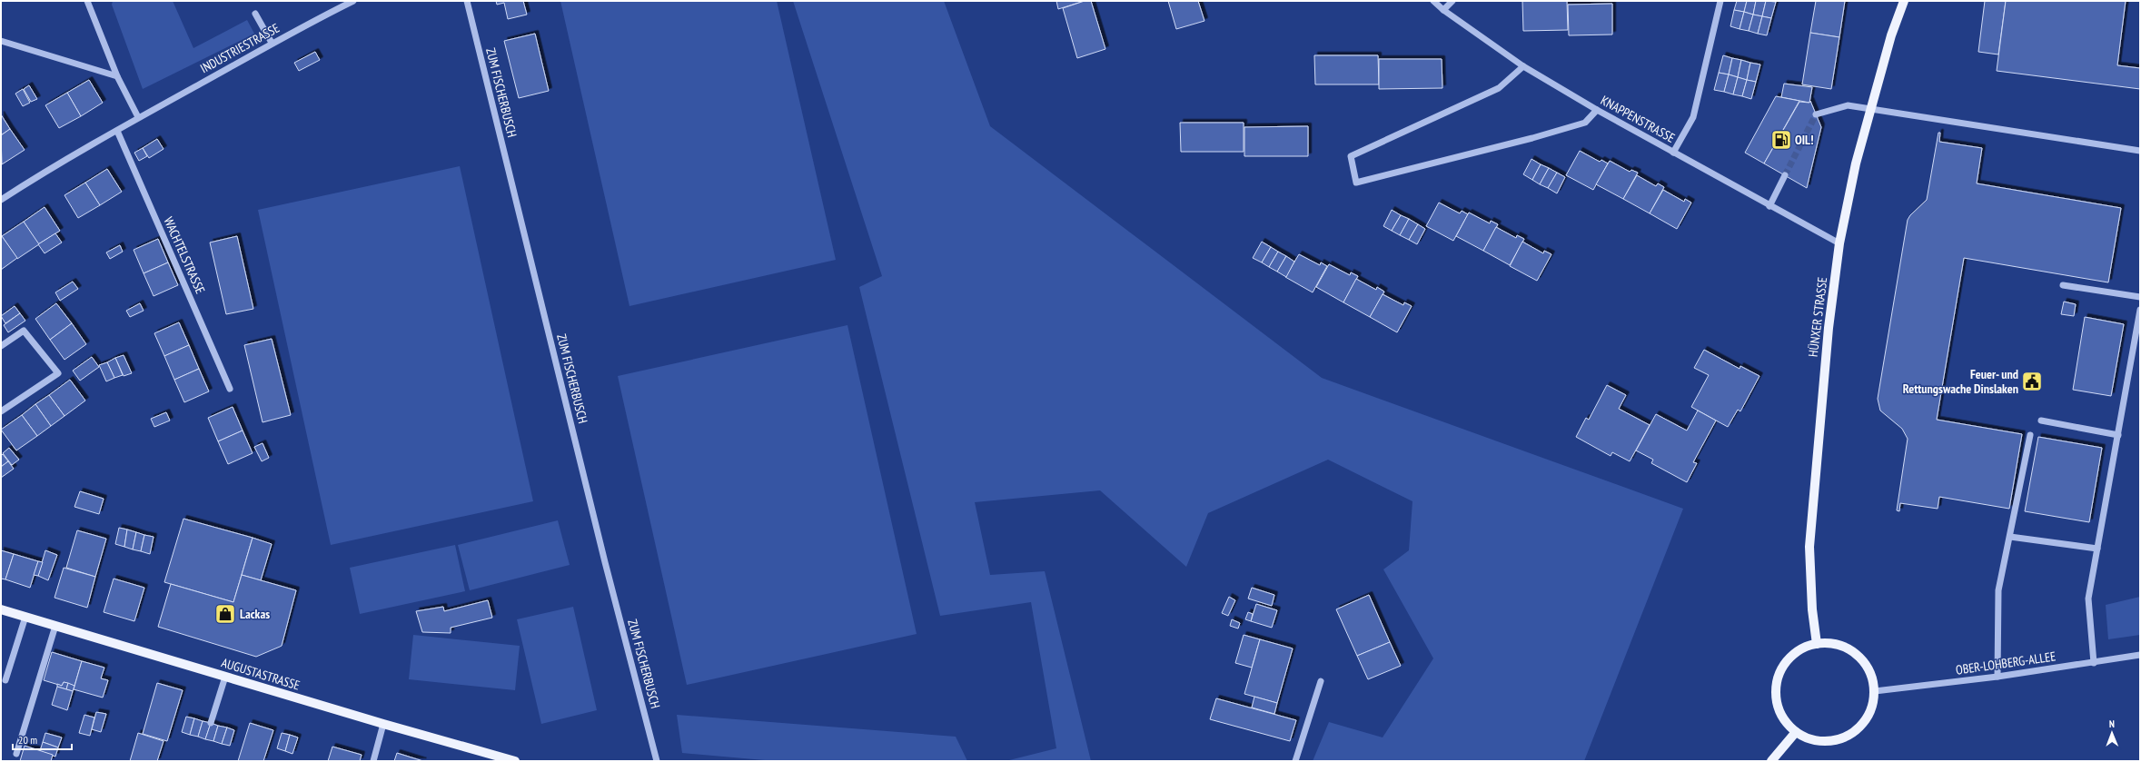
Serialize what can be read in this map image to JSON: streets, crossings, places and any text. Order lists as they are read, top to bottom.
{
  "streets": {
    "main road": ["HÜNXER STRASSE", "AUGUSTASTRASSE"],
    "street": [
      "INDUSTRIESTRASSE",
      "ZUM FISCHERBUSCH",
      "KNAPPENSTRASSE",
      "WACHTELSTRASSE",
      "OBER-LOHBERG-ALLEE"
    ]
  },
  "crossings": [
    ["INDUSTRIESTRASSE", "WACHTELSTRASSE"],
    ["KNAPPENSTRASSE", "HÜNXER STRASSE"],
    ["HÜNXER STRASSE", "OBER-LOHBERG-ALLEE"]
  ],
  "places": {
    "fuel station": ["OIL!"],
    "public building": ["Feuer- und Rettungswache Dinslaken"],
    "shop": ["Lackas"]
  },
  "scale_bar": "20 m",
  "north": "top"
}
